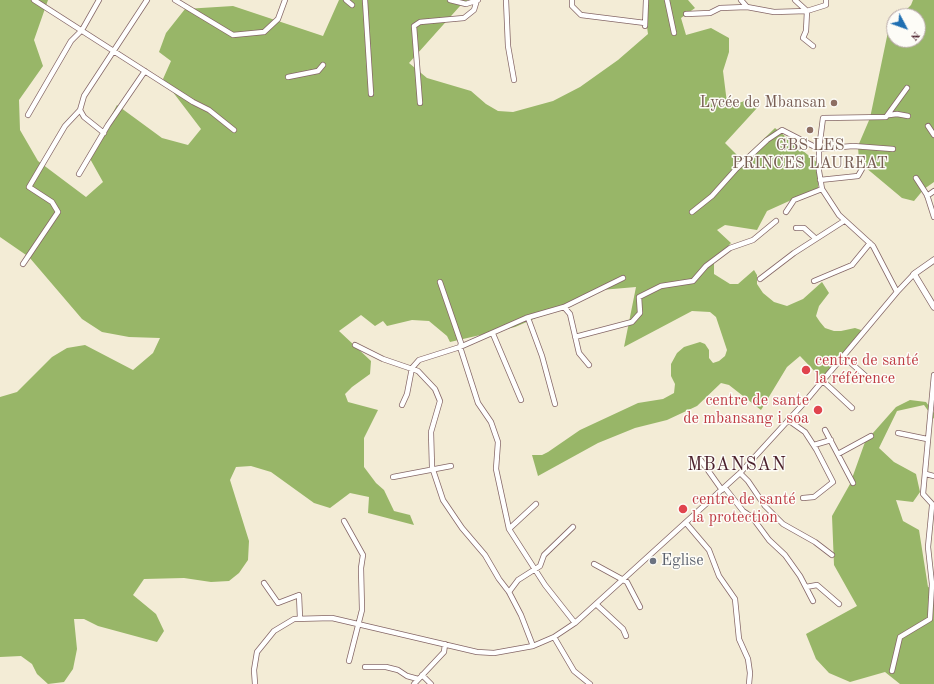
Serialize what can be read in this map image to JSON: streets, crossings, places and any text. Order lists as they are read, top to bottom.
{
  "districts": ["MBANSAN"],
  "places": [
    "Lycée de Mbansan",
    "GBS LES PRINCES LAUREAT",
    "centre de santé la référence",
    "centre de sante de mbansang i soa",
    "centre de santé la protection",
    "Eglise"
  ],
  "north": "bottom right"
}
